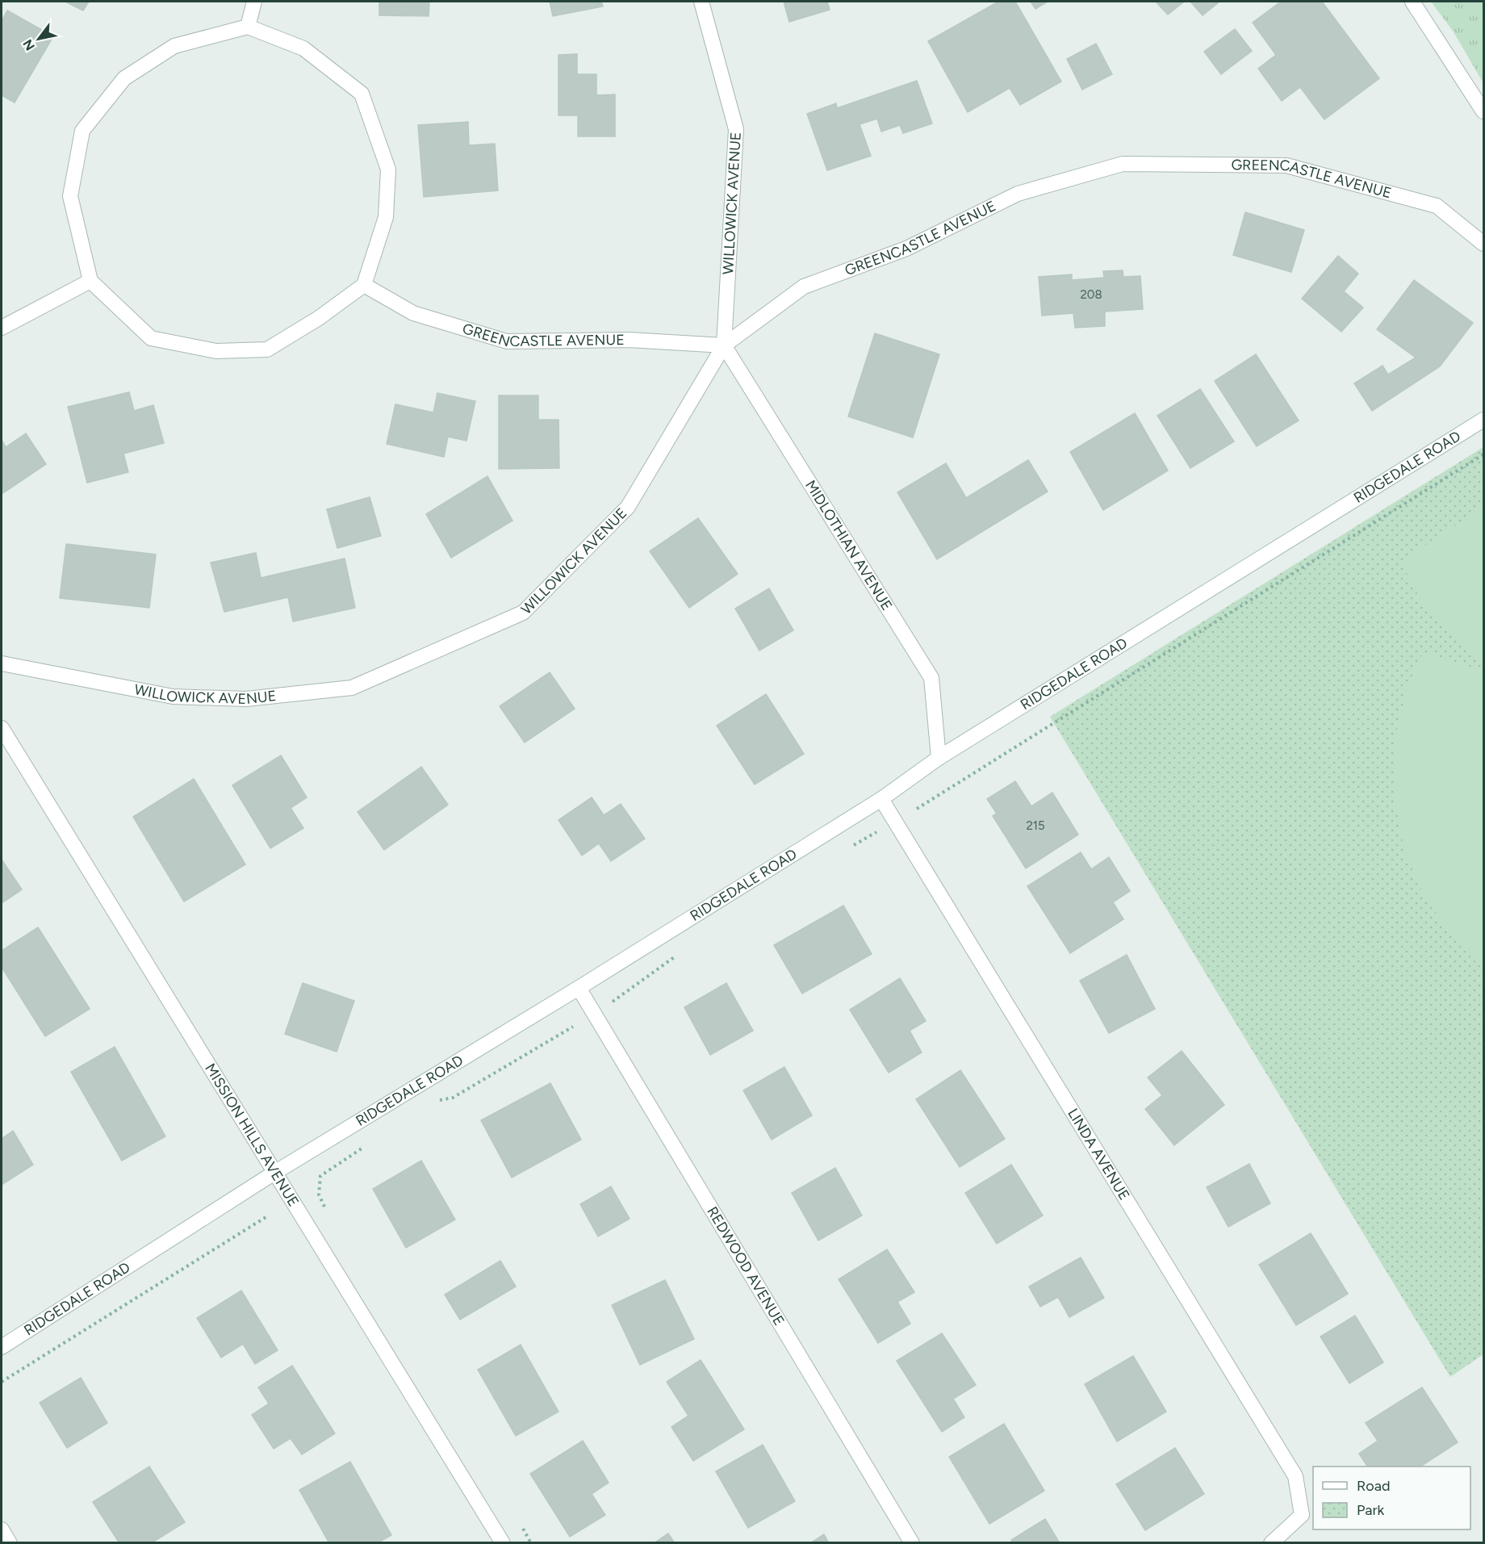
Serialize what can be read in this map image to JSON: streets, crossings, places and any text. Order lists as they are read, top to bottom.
{
  "streets": {
    "street": [
      "GREENCASTLE AVENUE",
      "WILLOWICK AVENUE",
      "RIDGEDALE ROAD",
      "MIDLOTHIAN AVENUE",
      "MISSION HILLS AVENUE",
      "LINDA AVENUE",
      "REDWOOD AVENUE"
    ]
  },
  "crossings": [
    ["GREENCASTLE AVENUE", "WILLOWICK AVENUE"],
    ["GREENCASTLE AVENUE", "MIDLOTHIAN AVENUE"],
    ["WILLOWICK AVENUE", "MIDLOTHIAN AVENUE"],
    ["RIDGEDALE ROAD", "MIDLOTHIAN AVENUE"],
    ["RIDGEDALE ROAD", "MISSION HILLS AVENUE"],
    ["RIDGEDALE ROAD", "LINDA AVENUE"],
    ["RIDGEDALE ROAD", "REDWOOD AVENUE"]
  ],
  "house_numbers": ["208", "215"],
  "legend": ["Road", "Park"],
  "north": "bottom left"
}
